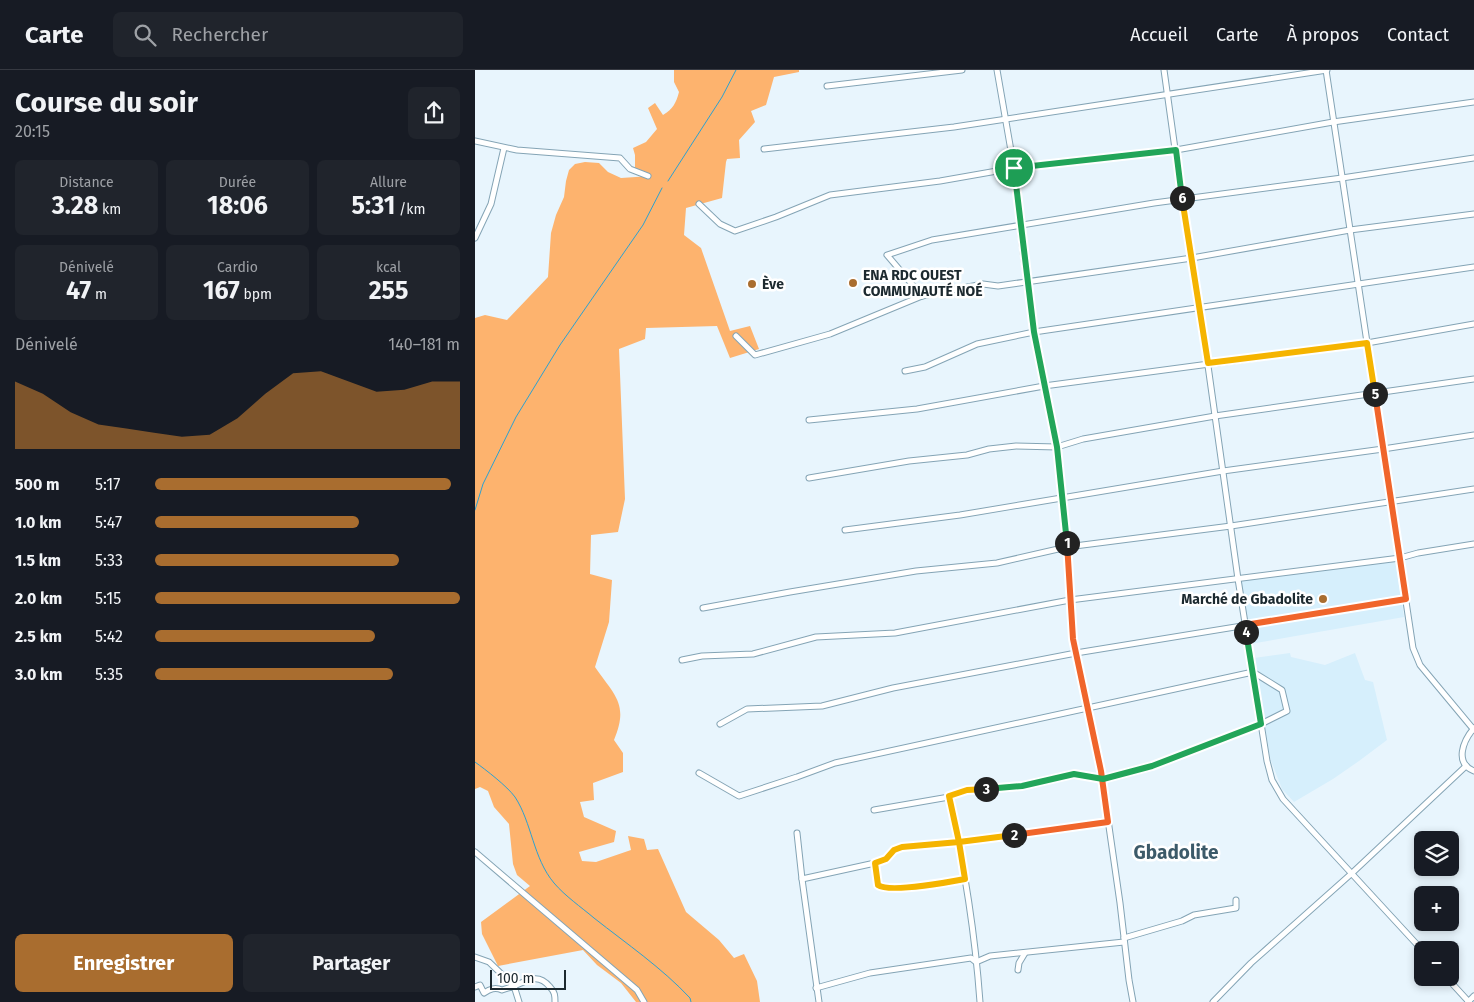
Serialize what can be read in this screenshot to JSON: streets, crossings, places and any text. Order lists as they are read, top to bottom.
{
  "districts": ["Gbadolite"],
  "places": ["ENA RDC OUEST COMMUNAUTÉ NOÉ", "Ève", "Marché de Gbadolite"],
  "scale_bar": "100 m",
  "page": {
    "header": "Carte",
    "search": "Rechercher",
    "nav": [
      "Accueil",
      "Carte",
      "À propos",
      "Contact"
    ],
    "heading": ["Course du soir", "20:15"],
    "stats": [
      ["Distance", "3.28 km"],
      ["Durée", "18:06"],
      ["Allure", "5:31 /km"],
      ["Dénivelé", "47 m"],
      ["Cardio", "167 bpm"],
      ["kcal", "255"]
    ],
    "pins": [
      "6",
      "5",
      "1",
      "4",
      "3",
      "2"
    ],
    "chart": ["Dénivelé", "140–181 m"],
    "list": [
      {
        "name": "500 m",
        "note": "5:17"
      },
      {
        "name": "1.0 km",
        "note": "5:47"
      },
      {
        "name": "1.5 km",
        "note": "5:33"
      },
      {
        "name": "2.0 km",
        "note": "5:15"
      },
      {
        "name": "2.5 km",
        "note": "5:42"
      },
      {
        "name": "3.0 km",
        "note": "5:35"
      }
    ],
    "map_buttons": ["+", "−"],
    "buttons": ["Enregistrer", "Partager"],
    "scale": "100 m"
  }
}
